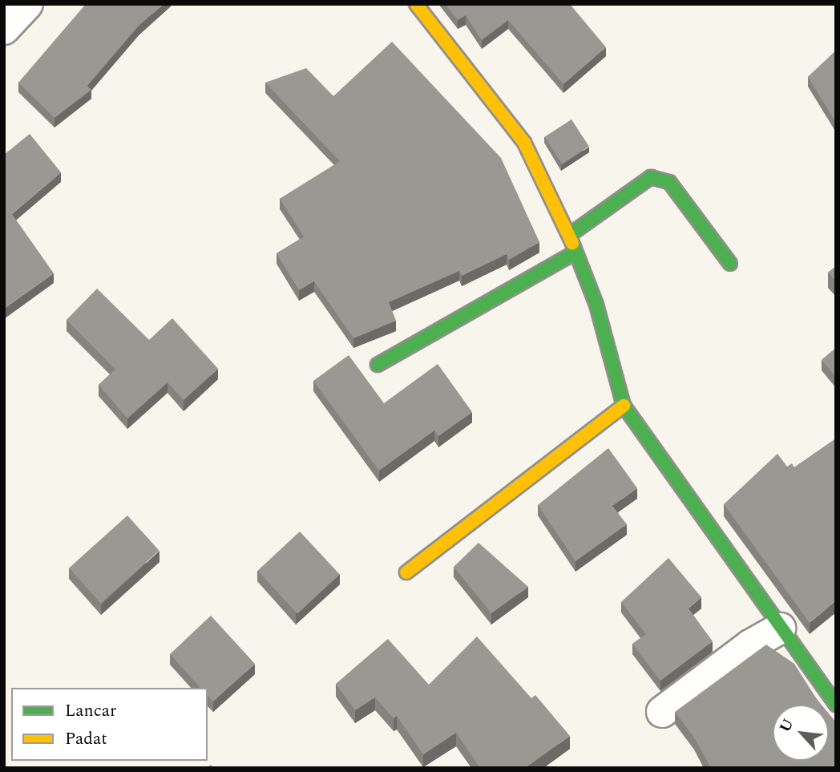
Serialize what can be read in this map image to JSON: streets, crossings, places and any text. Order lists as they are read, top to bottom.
{
  "legend": ["Lancar", "Padat"],
  "north": "top left"
}
